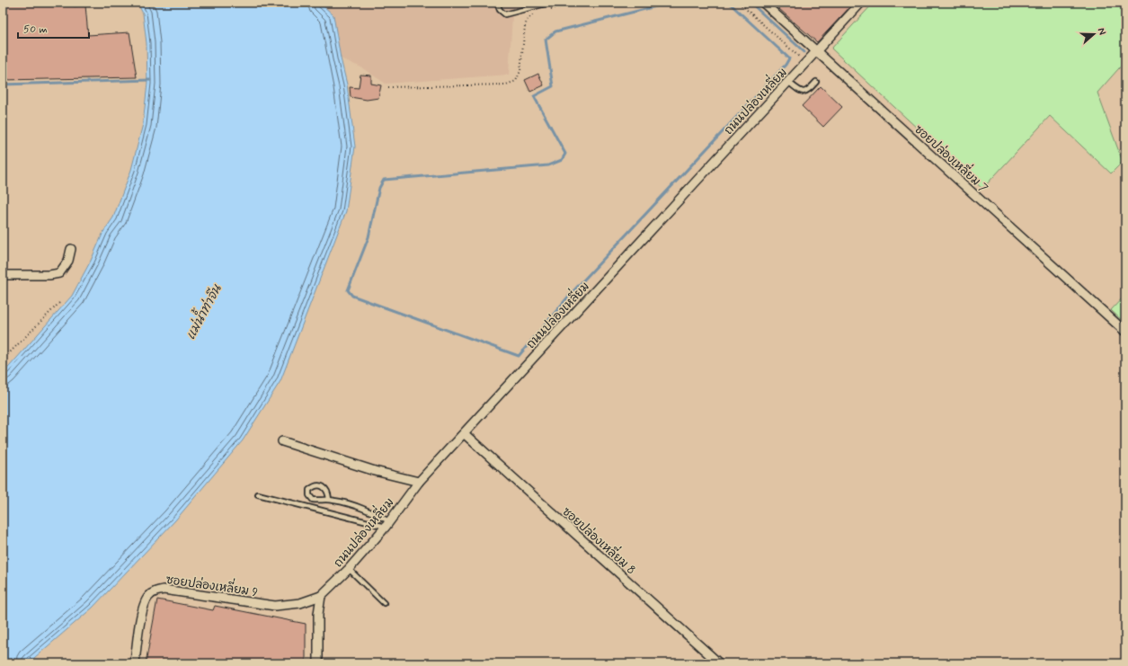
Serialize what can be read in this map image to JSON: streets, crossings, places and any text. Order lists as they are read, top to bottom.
{
  "streets": {
    "street": [
      "ถนนปล่องเหลี่ยม",
      "ซอยปล่องเหลี่ยม 7",
      "ซอยปล่องเหลี่ยม 8",
      "ซอยปล่องเหลี่ยม 9"
    ]
  },
  "crossings": [
    ["ถนนปล่องเหลี่ยม", "ซอยปล่องเหลี่ยม 7"],
    ["ถนนปล่องเหลี่ยม", "ซอยปล่องเหลี่ยม 8"],
    ["ถนนปล่องเหลี่ยม", "ซอยปล่องเหลี่ยม 9"]
  ],
  "water": ["แม่น้ำท่าจีน"],
  "scale_bar": "50 m",
  "north": "right"
}
